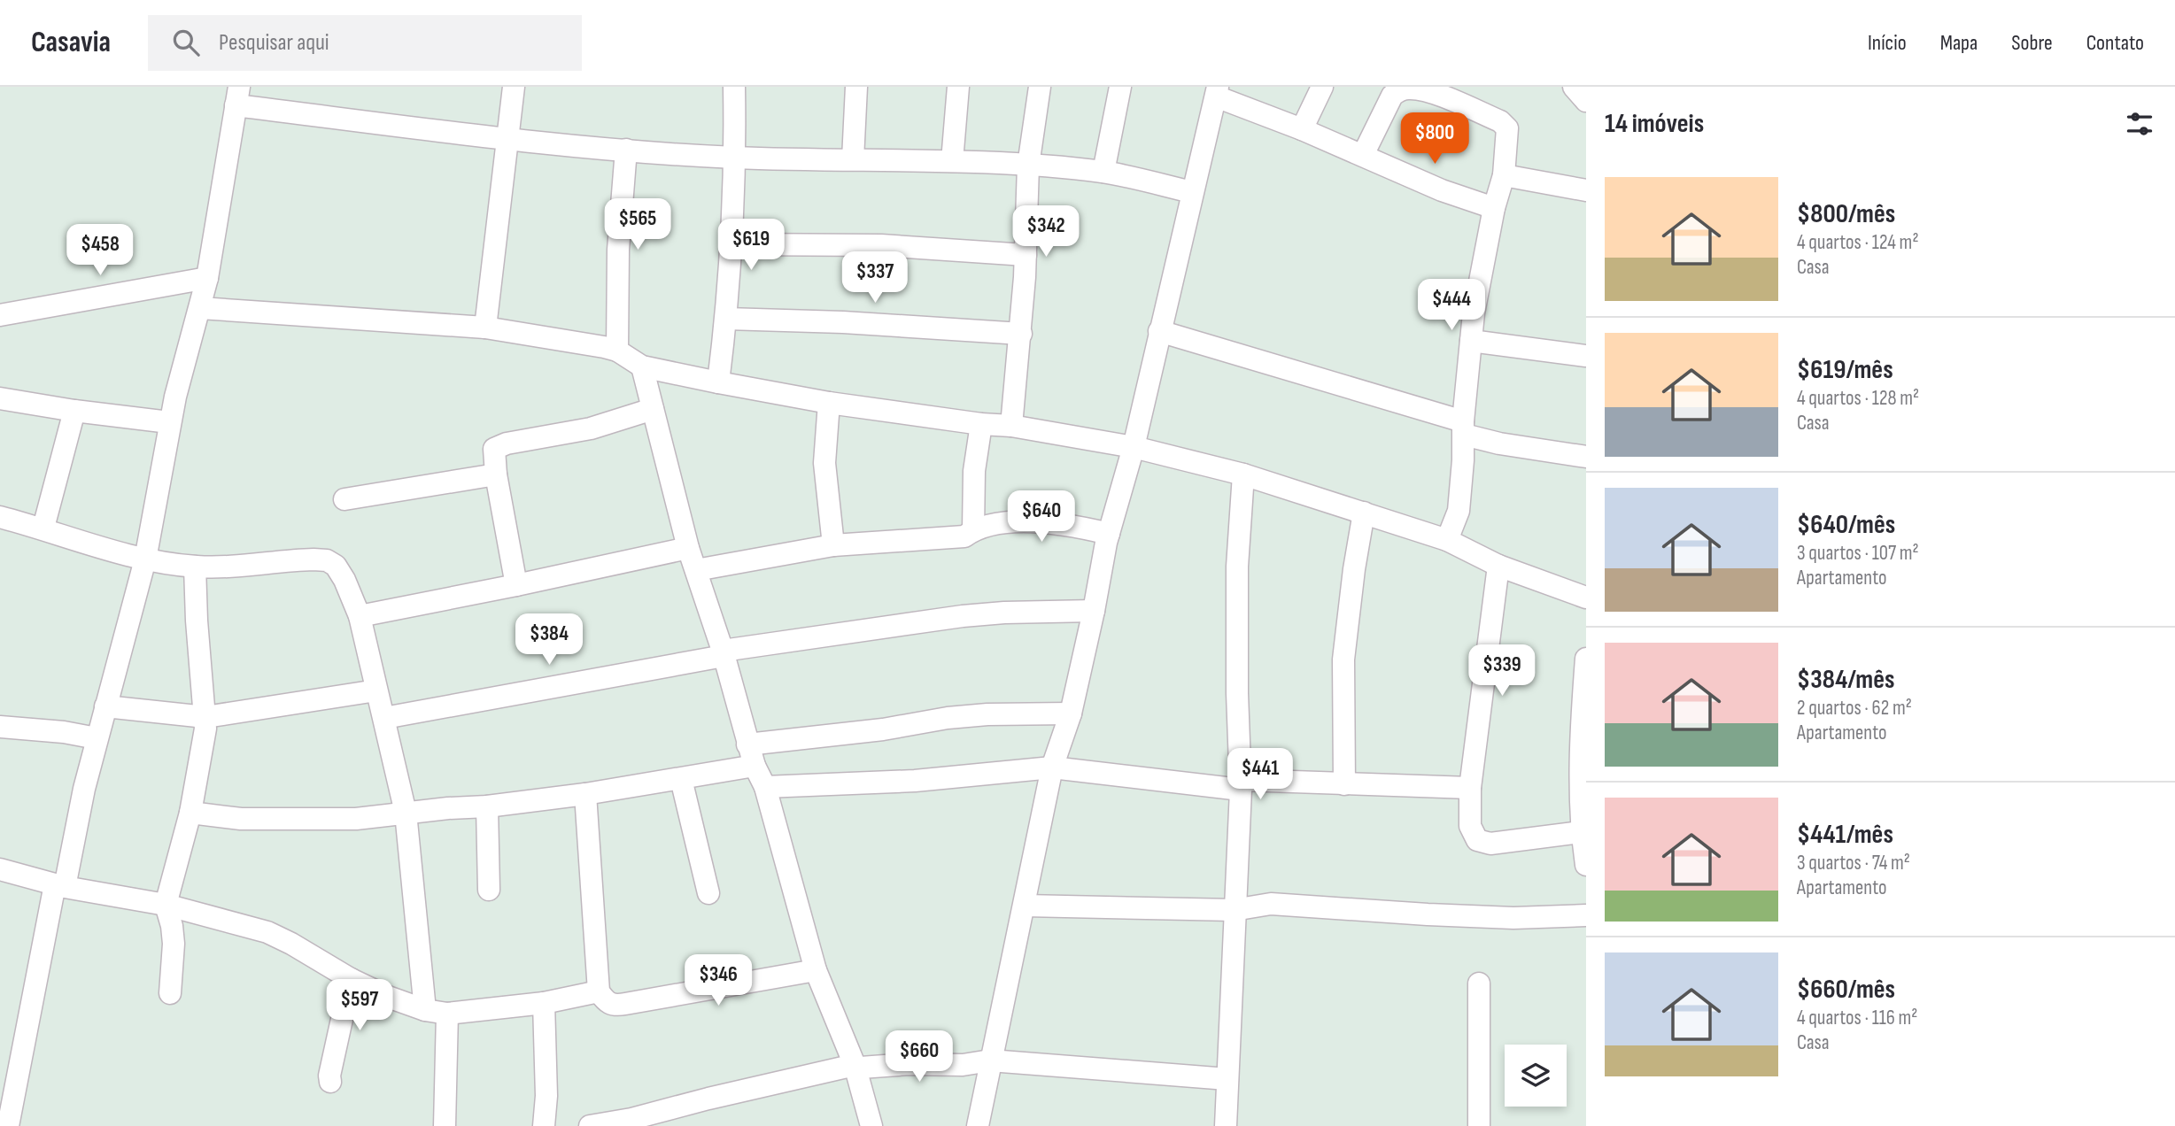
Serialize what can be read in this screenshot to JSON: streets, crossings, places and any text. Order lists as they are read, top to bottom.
{
  "page": {
    "header": "Casavia",
    "search": "Pesquisar aqui",
    "nav": [
      "Início",
      "Mapa",
      "Sobre",
      "Contato"
    ],
    "heading": "14 imóveis",
    "price": [
      "$800",
      "$565",
      "$342",
      "$619",
      "$458",
      "$337",
      "$444",
      "$640",
      "$384",
      "$339",
      "$441",
      "$346",
      "$597",
      "$660"
    ],
    "list": [
      {
        "name": "$800/mês",
        "note": "4 quartos · 124 m² · Casa"
      },
      {
        "name": "$619/mês",
        "note": "4 quartos · 128 m² · Casa"
      },
      {
        "name": "$640/mês",
        "note": "3 quartos · 107 m² · Apartamento"
      },
      {
        "name": "$384/mês",
        "note": "2 quartos · 62 m² · Apartamento"
      },
      {
        "name": "$441/mês",
        "note": "3 quartos · 74 m² · Apartamento"
      },
      {
        "name": "$660/mês",
        "note": "4 quartos · 116 m² · Casa"
      }
    ]
  }
}
